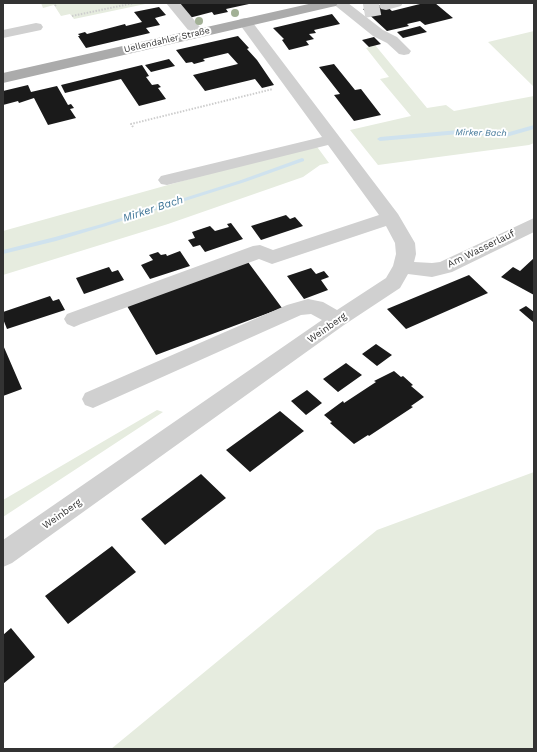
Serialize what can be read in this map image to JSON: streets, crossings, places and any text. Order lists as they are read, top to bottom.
{
  "streets": {
    "main road": ["Uellendahler Straße"],
    "street": ["Am Wasserlauf", "Weinberg"]
  },
  "crossings": [
    ["Uellendahler Straße", "Weinberg"],
    ["Am Wasserlauf", "Weinberg"]
  ],
  "water": ["Mirker Bach"]
}
